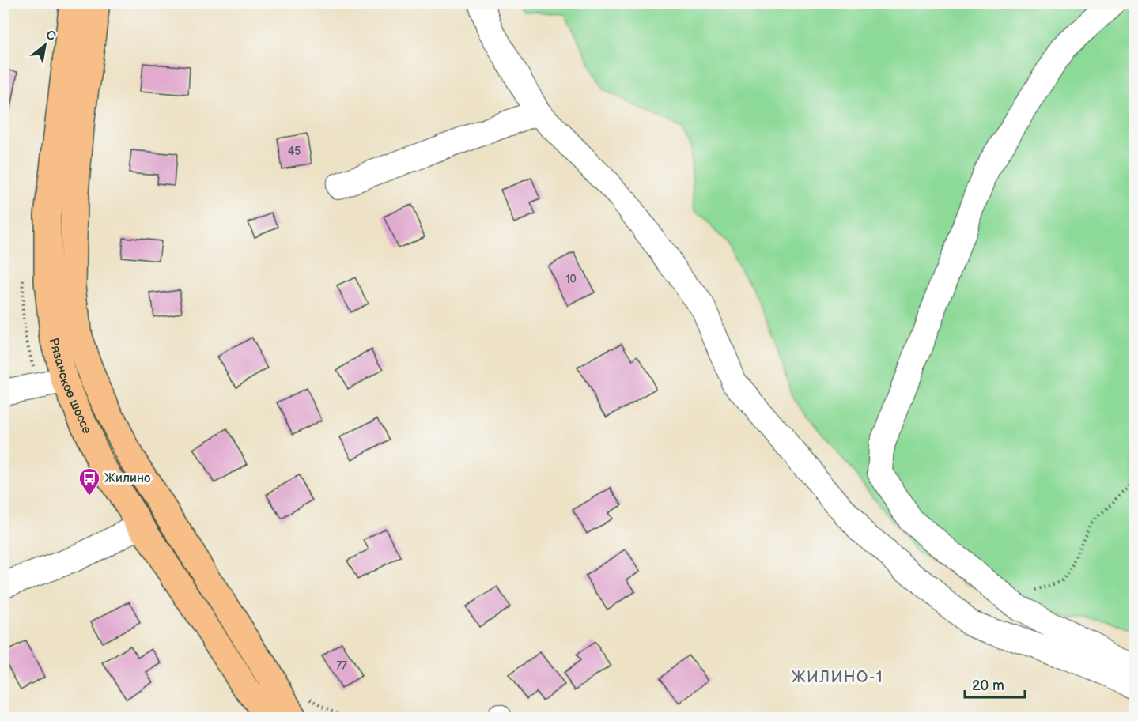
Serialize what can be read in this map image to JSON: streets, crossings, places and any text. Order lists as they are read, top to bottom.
{
  "streets": {
    "main road": ["Рязанское шоссе"]
  },
  "districts": ["ЖИЛИНО-1"],
  "places": {
    "bus stop": ["Жилино"]
  },
  "house_numbers": ["45", "10", "77"],
  "scale_bar": "20 m",
  "north": "top right"
}
